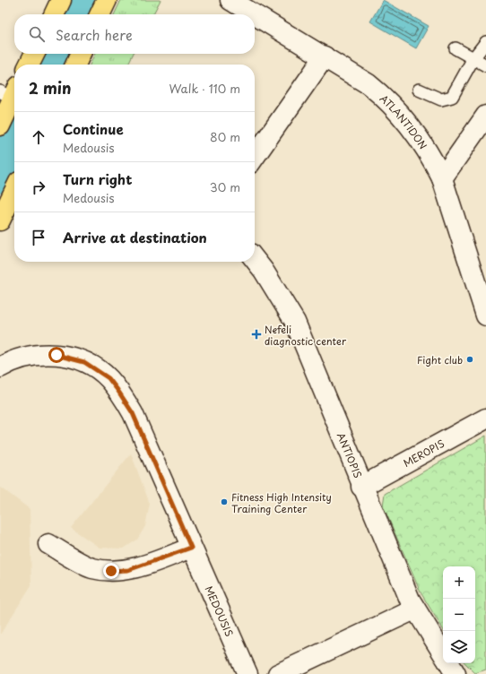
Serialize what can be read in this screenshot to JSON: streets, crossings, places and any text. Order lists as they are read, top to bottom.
{
  "streets": {
    "street": [
      "ATLANTIDON",
      "MEROPIS",
      "ANTIOPIS",
      "MEDOUSIS"
    ]
  },
  "crossings": [
    ["MEROPIS", "ANTIOPIS"]
  ],
  "places": {
    "health": ["Nefeli diagnostic center"],
    "other": ["Fight club", "Fitness High Intensity Training Center"]
  },
  "page": {
    "search": "Search here",
    "heading": ["2 min", "Walk · 110 m"],
    "list": [
      ["Continue", "Medousis", "80 m"],
      ["Turn right", "Medousis", "30 m"],
      "Arrive at destination"
    ],
    "map_buttons": ["+", "−"]
  }
}
